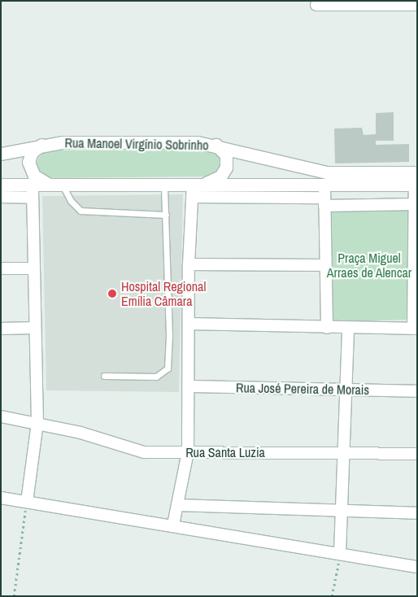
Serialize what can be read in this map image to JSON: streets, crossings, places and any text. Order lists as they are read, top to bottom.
{
  "streets": {
    "main road": ["Rua Manoel Virgínio Sobrinho"],
    "street": ["Rua José Pereira de Morais", "Rua Santa Luzia"]
  },
  "parks": ["Praça Miguel Arraes de Alencar"],
  "places": ["Hospital Regional Emília Câmara"]
}
